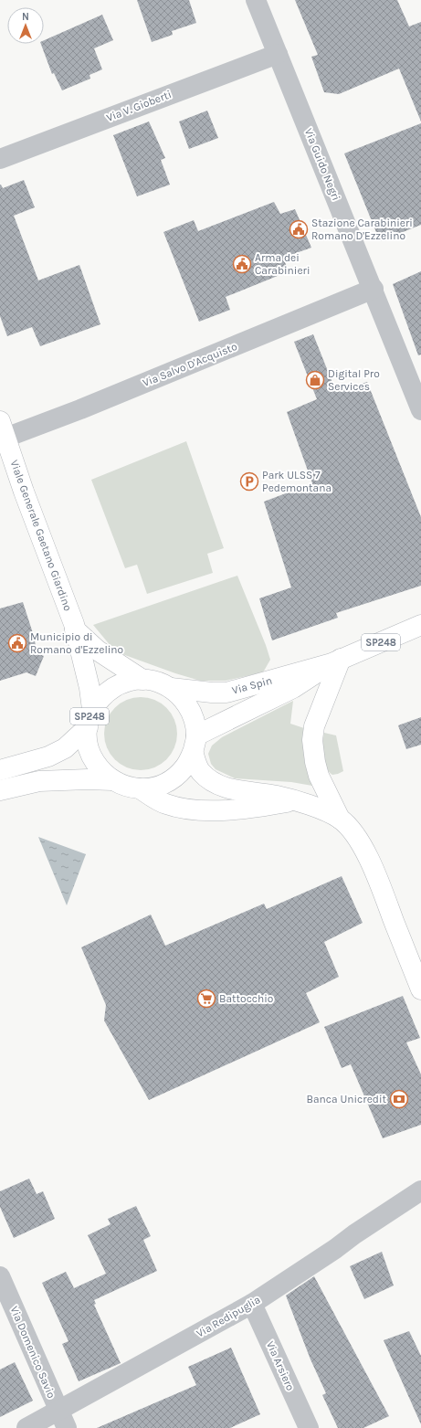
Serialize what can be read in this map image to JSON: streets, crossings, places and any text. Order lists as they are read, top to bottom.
{
  "streets": {
    "main road": ["Viale Generale Gaetano Giardino", "SP248", "Via Spin"],
    "street": [
      "Via V. Gioberti",
      "Via Guido Negri",
      "Via Salvo D'Acquisto",
      "Via Redipuglia",
      "Via Domenico Savio",
      "Via Arsiero"
    ]
  },
  "crossings": [
    ["Via V. Gioberti", "Via Guido Negri"],
    ["Via Guido Negri", "Via Salvo D'Acquisto"],
    ["Via Salvo D'Acquisto", "Viale Generale Gaetano Giardino"],
    ["Viale Generale Gaetano Giardino", "SP248"],
    ["Viale Generale Gaetano Giardino", "Via Spin"],
    ["SP248", "Via Spin"],
    ["Via Redipuglia", "Via Domenico Savio"],
    ["Via Redipuglia", "Via Arsiero"]
  ],
  "places": {
    "public building": ["Stazione Carabinieri Romano D'Ezzelino", "Arma dei Carabinieri", "Municipio di Romano d'Ezzelino"],
    "shop": ["Digital Pro Services"],
    "parking": ["Park ULSS 7 Pedemontana"],
    "supermarket": ["Battocchio"],
    "bank": ["Banca Unicredit"]
  },
  "north": "top"
}
